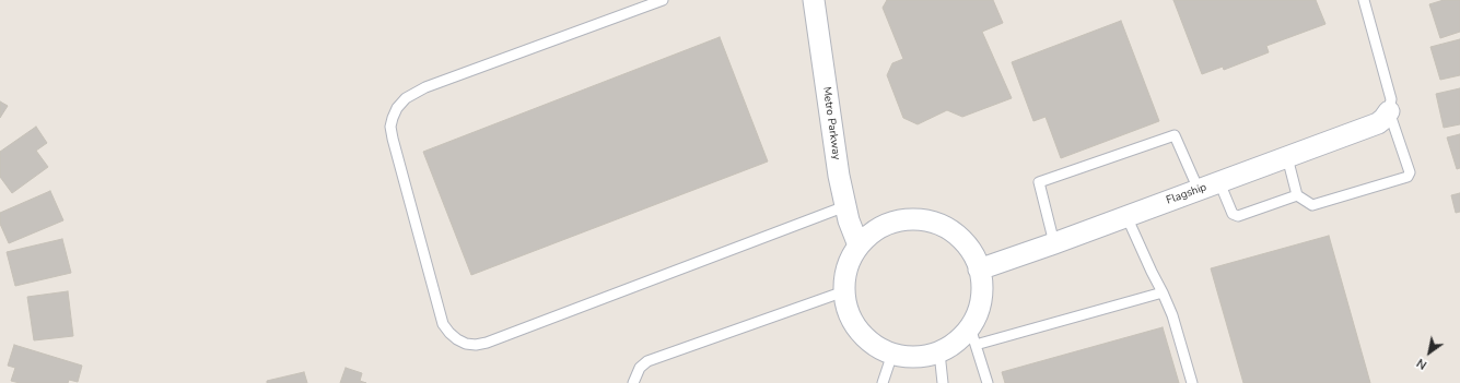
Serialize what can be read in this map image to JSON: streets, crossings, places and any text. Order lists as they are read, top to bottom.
{
  "streets": {
    "street": ["Metro Parkway", "Flagship"]
  },
  "crossings": [
    ["Metro Parkway", "Flagship"]
  ],
  "north": "bottom left"
}
